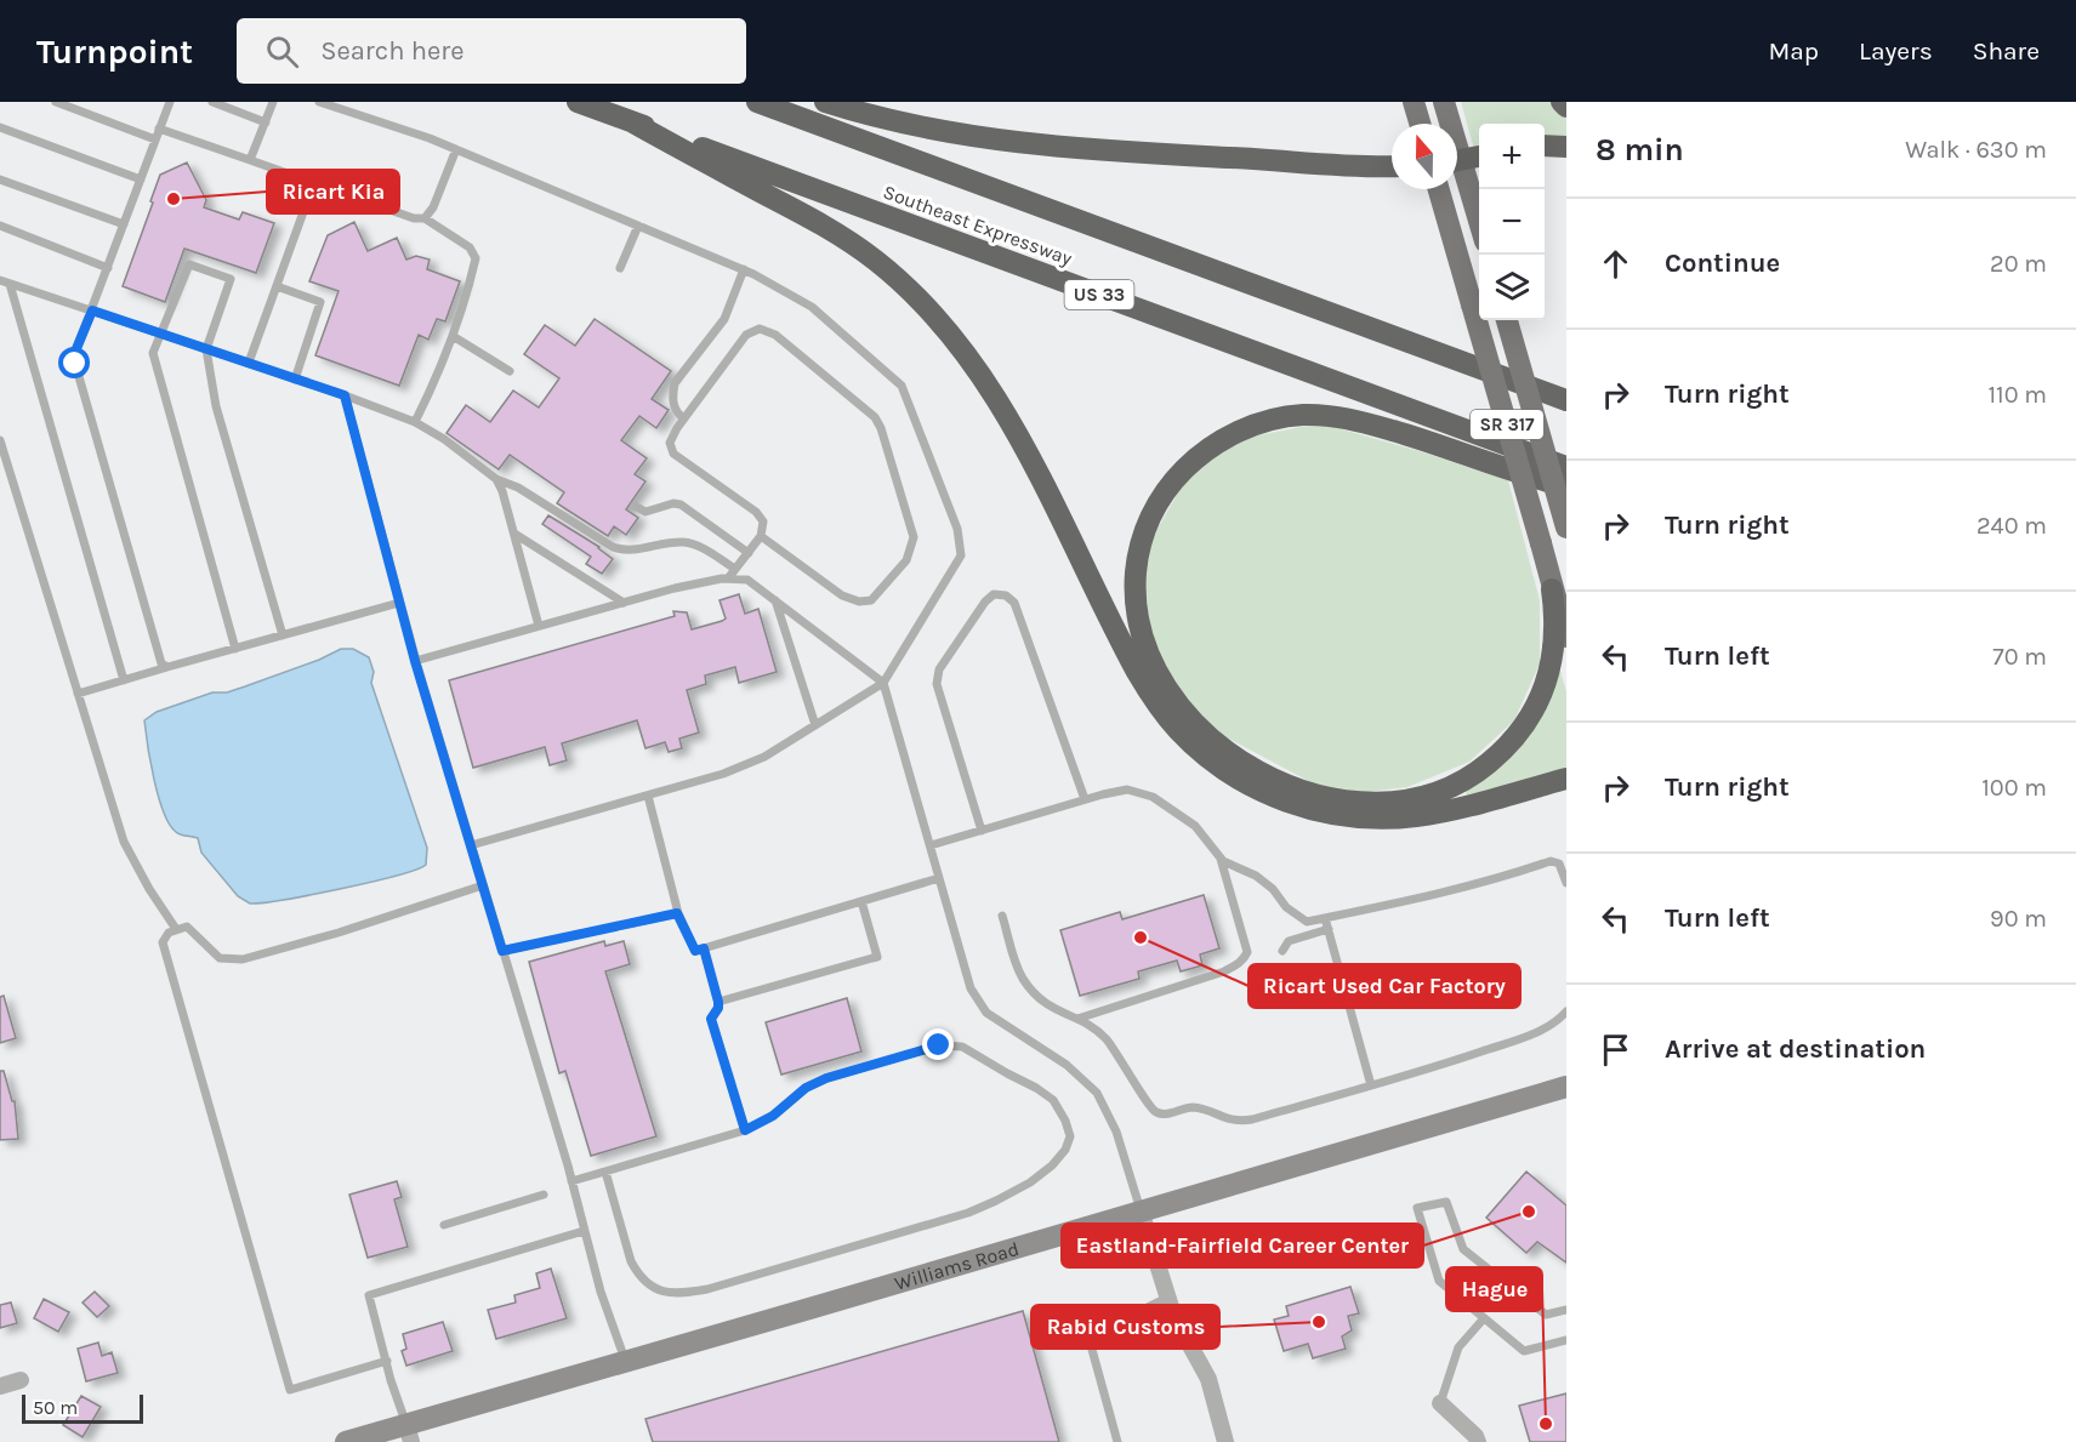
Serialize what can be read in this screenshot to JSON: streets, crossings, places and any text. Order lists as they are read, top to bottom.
{
  "streets": {
    "highway": ["Southeast Expressway", "US 33"],
    "main road": ["SR 317", "Williams Road"]
  },
  "places": [
    "Ricart Kia",
    "Ricart Used Car Factory",
    "Eastland-Fairfield Career Center",
    "Rabid Customs",
    "Hague"
  ],
  "scale_bar": "50 m",
  "north": "top",
  "page": {
    "header": "Turnpoint",
    "search": "Search here",
    "nav": ["Map", "Layers", "Share"],
    "heading": ["8 min", "Walk · 630 m"],
    "map_buttons": ["+", "−"],
    "list": [
      ["Continue", "20 m"],
      ["Turn right", "110 m"],
      ["Turn right", "240 m"],
      ["Turn left", "70 m"],
      ["Turn right", "100 m"],
      ["Turn left", "90 m"],
      "Arrive at destination"
    ],
    "scale": "50 m"
  }
}
